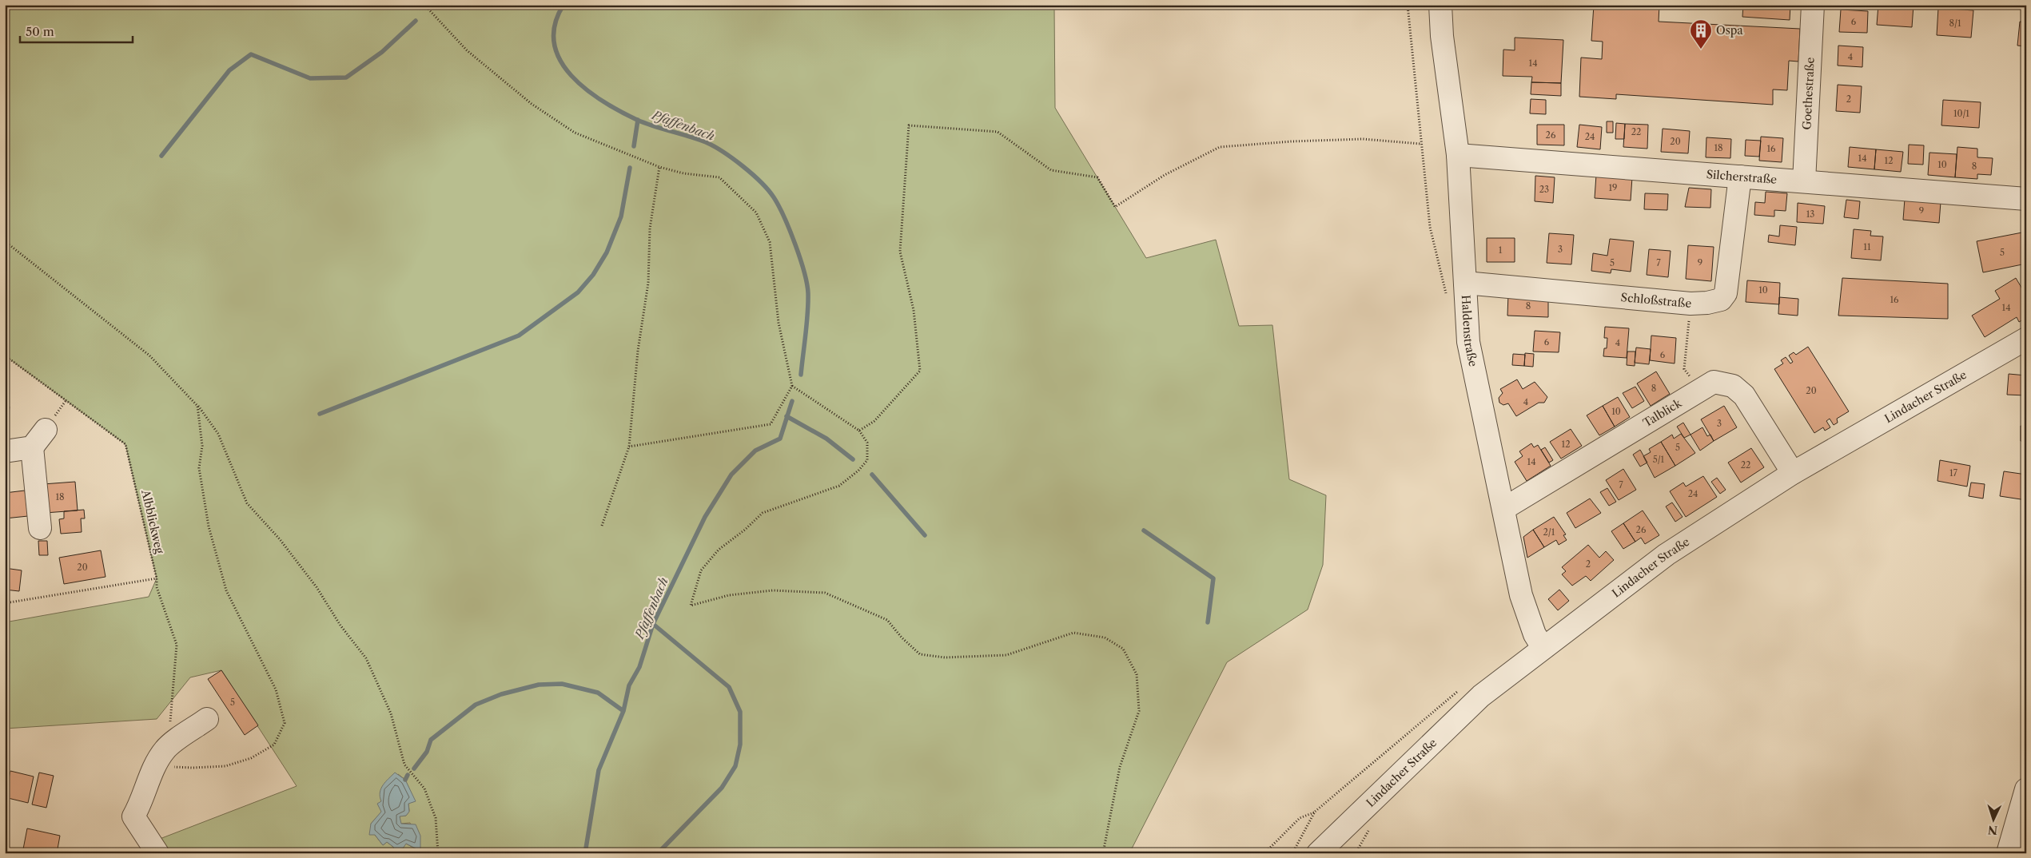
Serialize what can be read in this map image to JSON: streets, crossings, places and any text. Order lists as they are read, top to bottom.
{
  "streets": {
    "street": [
      "Goethestraße",
      "Silcherstraße",
      "Schloßstraße",
      "Haldenstraße",
      "Lindacher Straße",
      "Talblick"
    ],
    "path": ["Albblickweg"]
  },
  "crossings": [
    ["Goethestraße", "Silcherstraße"],
    ["Silcherstraße", "Schloßstraße"],
    ["Silcherstraße", "Haldenstraße"],
    ["Schloßstraße", "Haldenstraße"],
    ["Haldenstraße", "Lindacher Straße"],
    ["Haldenstraße", "Talblick"],
    ["Lindacher Straße", "Talblick"]
  ],
  "water": ["Pfaffenbach"],
  "places": {
    "building": ["Ospa"]
  },
  "house_numbers": [
    "6",
    "8/1",
    "4",
    "14",
    "2",
    "10/1",
    "22",
    "26",
    "24",
    "20",
    "18",
    "16",
    "14",
    "12",
    "10",
    "8",
    "19",
    "23",
    "9",
    "13",
    "11",
    "3",
    "1",
    "5",
    "5",
    "7",
    "9",
    "10",
    "16",
    "8",
    "14",
    "6",
    "4",
    "6",
    "8",
    "20",
    "4",
    "10",
    "3",
    "12",
    "5",
    "5/1",
    "14",
    "22",
    "17",
    "7",
    "24",
    "18",
    "26",
    "2/1",
    "2",
    "20",
    "5"
  ],
  "scale_bar": "50 m",
  "north": "bottom"
}
